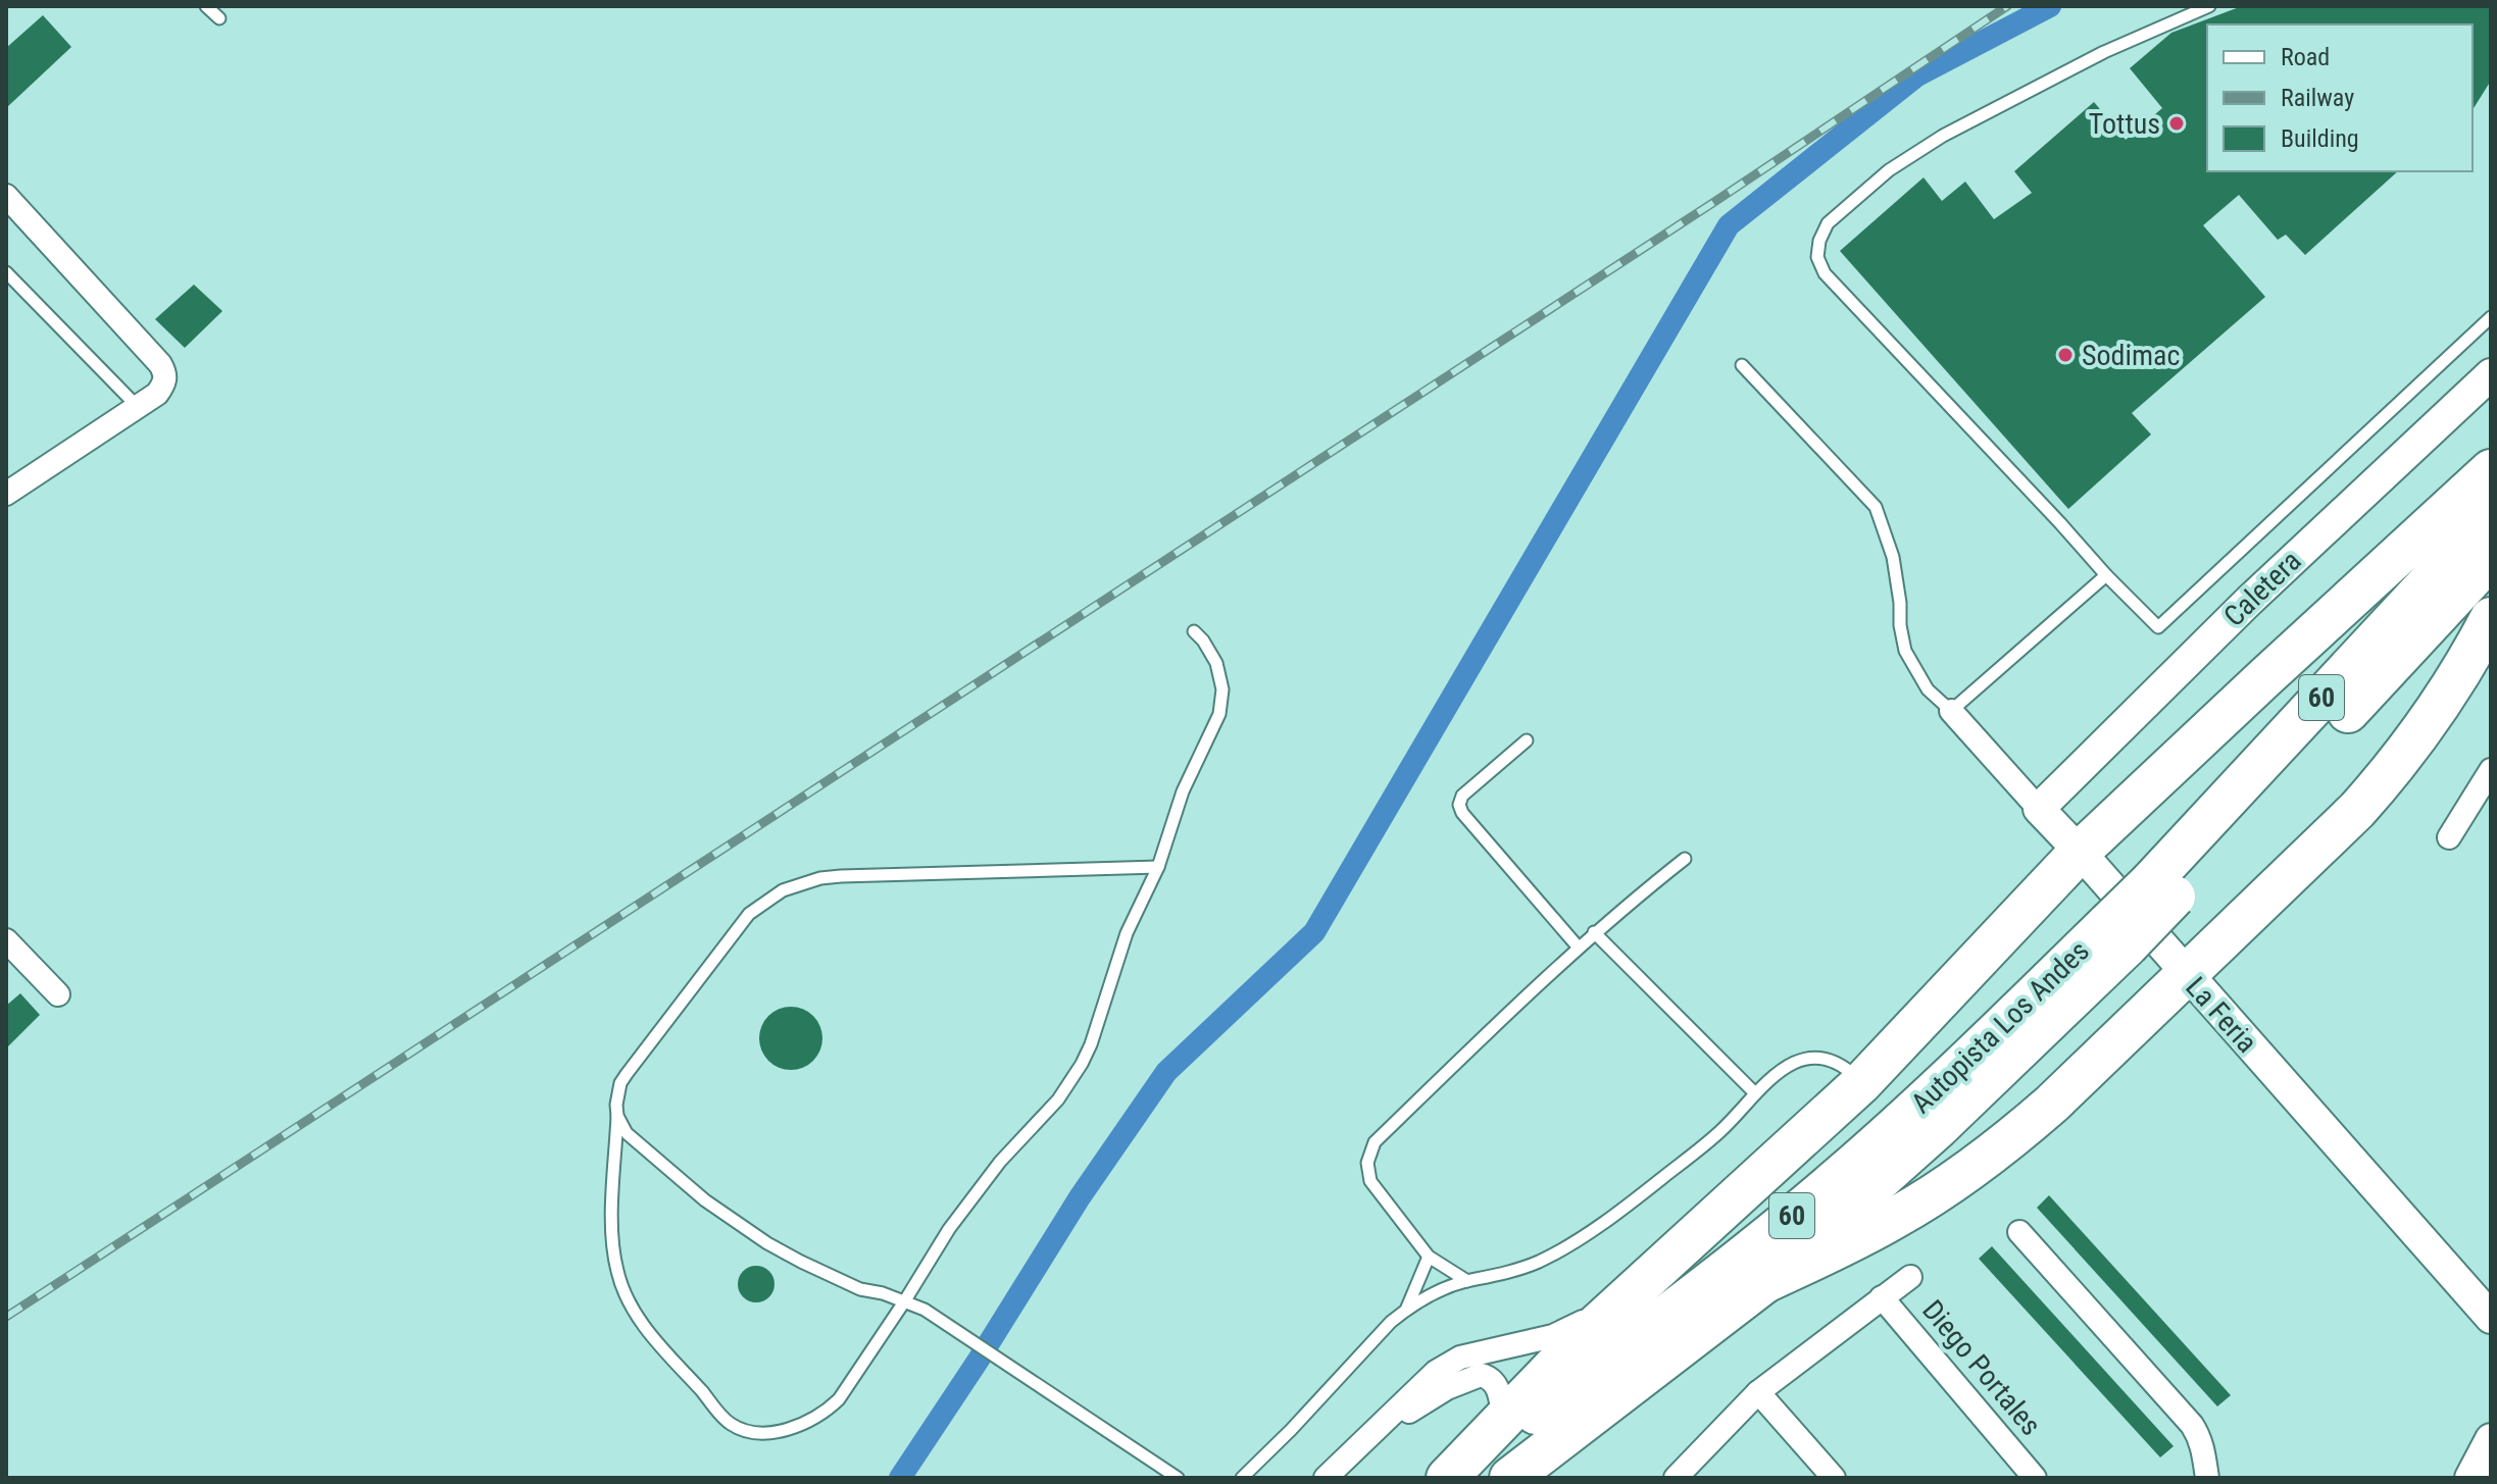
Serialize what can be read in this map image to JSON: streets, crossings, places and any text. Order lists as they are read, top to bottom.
{
  "streets": {
    "highway": ["60", "Autopista Los Andes"],
    "main road": ["Caletera", "La Feria"],
    "street": ["Diego Portales"]
  },
  "crossings": [
    ["Caletera", "La Feria"]
  ],
  "places": ["Tottus", "Sodimac"],
  "legend": ["Road", "Railway", "Building"]
}
